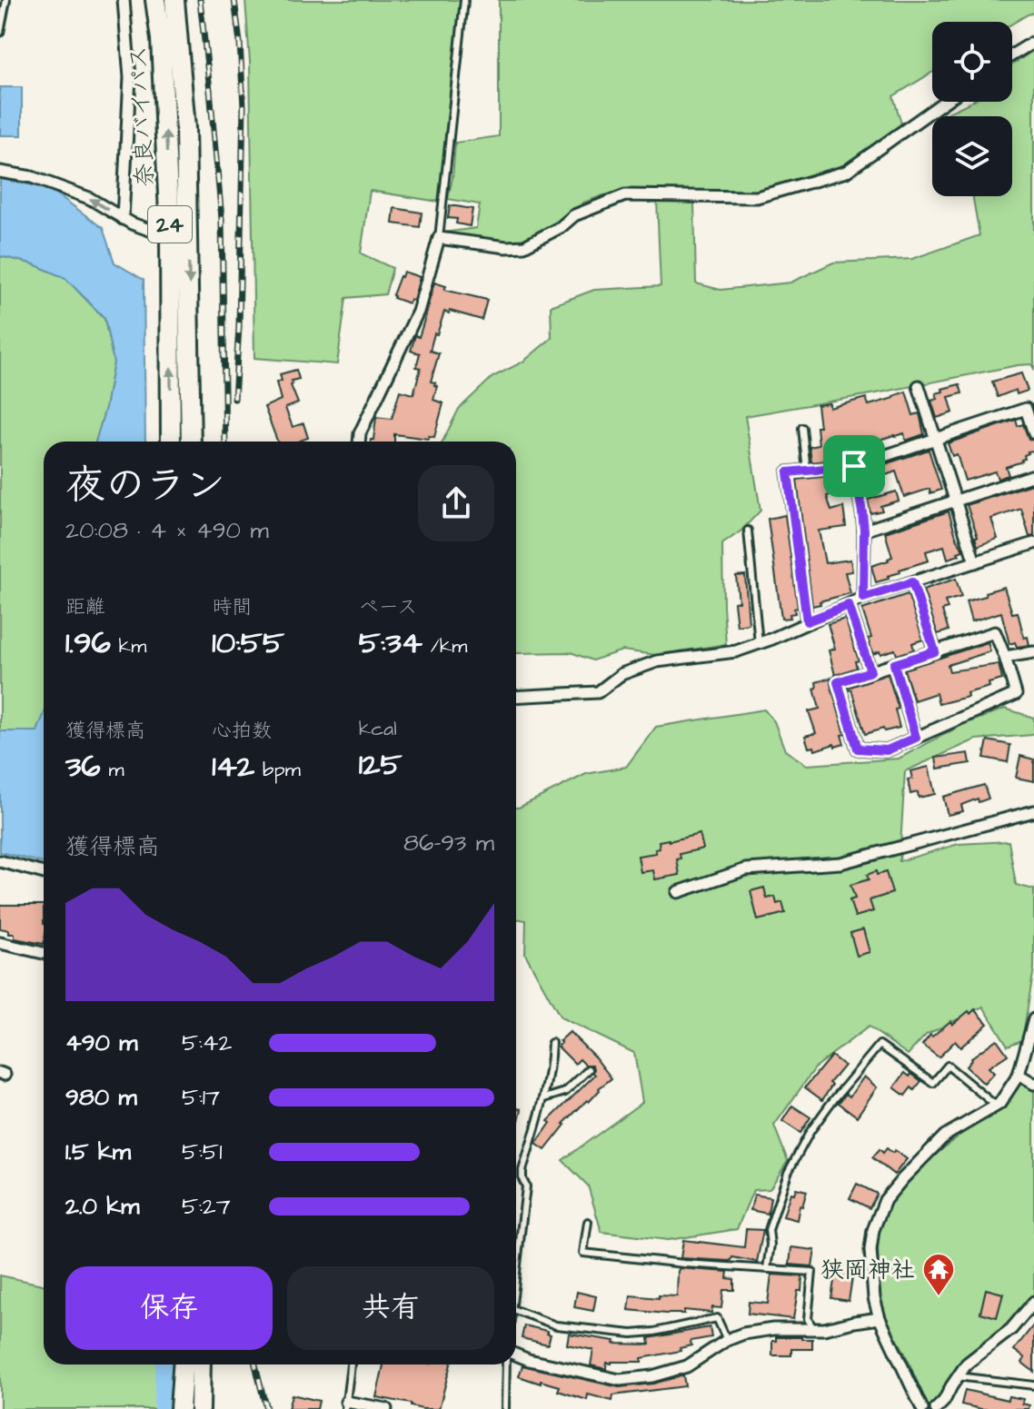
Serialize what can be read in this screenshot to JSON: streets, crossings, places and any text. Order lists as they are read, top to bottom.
{
  "streets": {
    "highway": ["奈良バイパス", "24"]
  },
  "places": {
    "temple": ["狭岡神社"]
  },
  "page": {
    "heading": ["夜のラン", "20:08 · 4 × 490 m"],
    "stats": [
      ["距離", "1.96 km"],
      ["時間", "10:55"],
      ["ペース", "5:34 /km"],
      ["獲得標高", "36 m"],
      ["心拍数", "142 bpm"],
      ["kcal", "125"]
    ],
    "chart": ["獲得標高", "86–93 m"],
    "list": [
      {
        "name": "490 m",
        "note": "5:42"
      },
      {
        "name": "980 m",
        "note": "5:17"
      },
      {
        "name": "1.5 km",
        "note": "5:51"
      },
      {
        "name": "2.0 km",
        "note": "5:27"
      }
    ],
    "buttons": ["保存", "共有"]
  }
}
